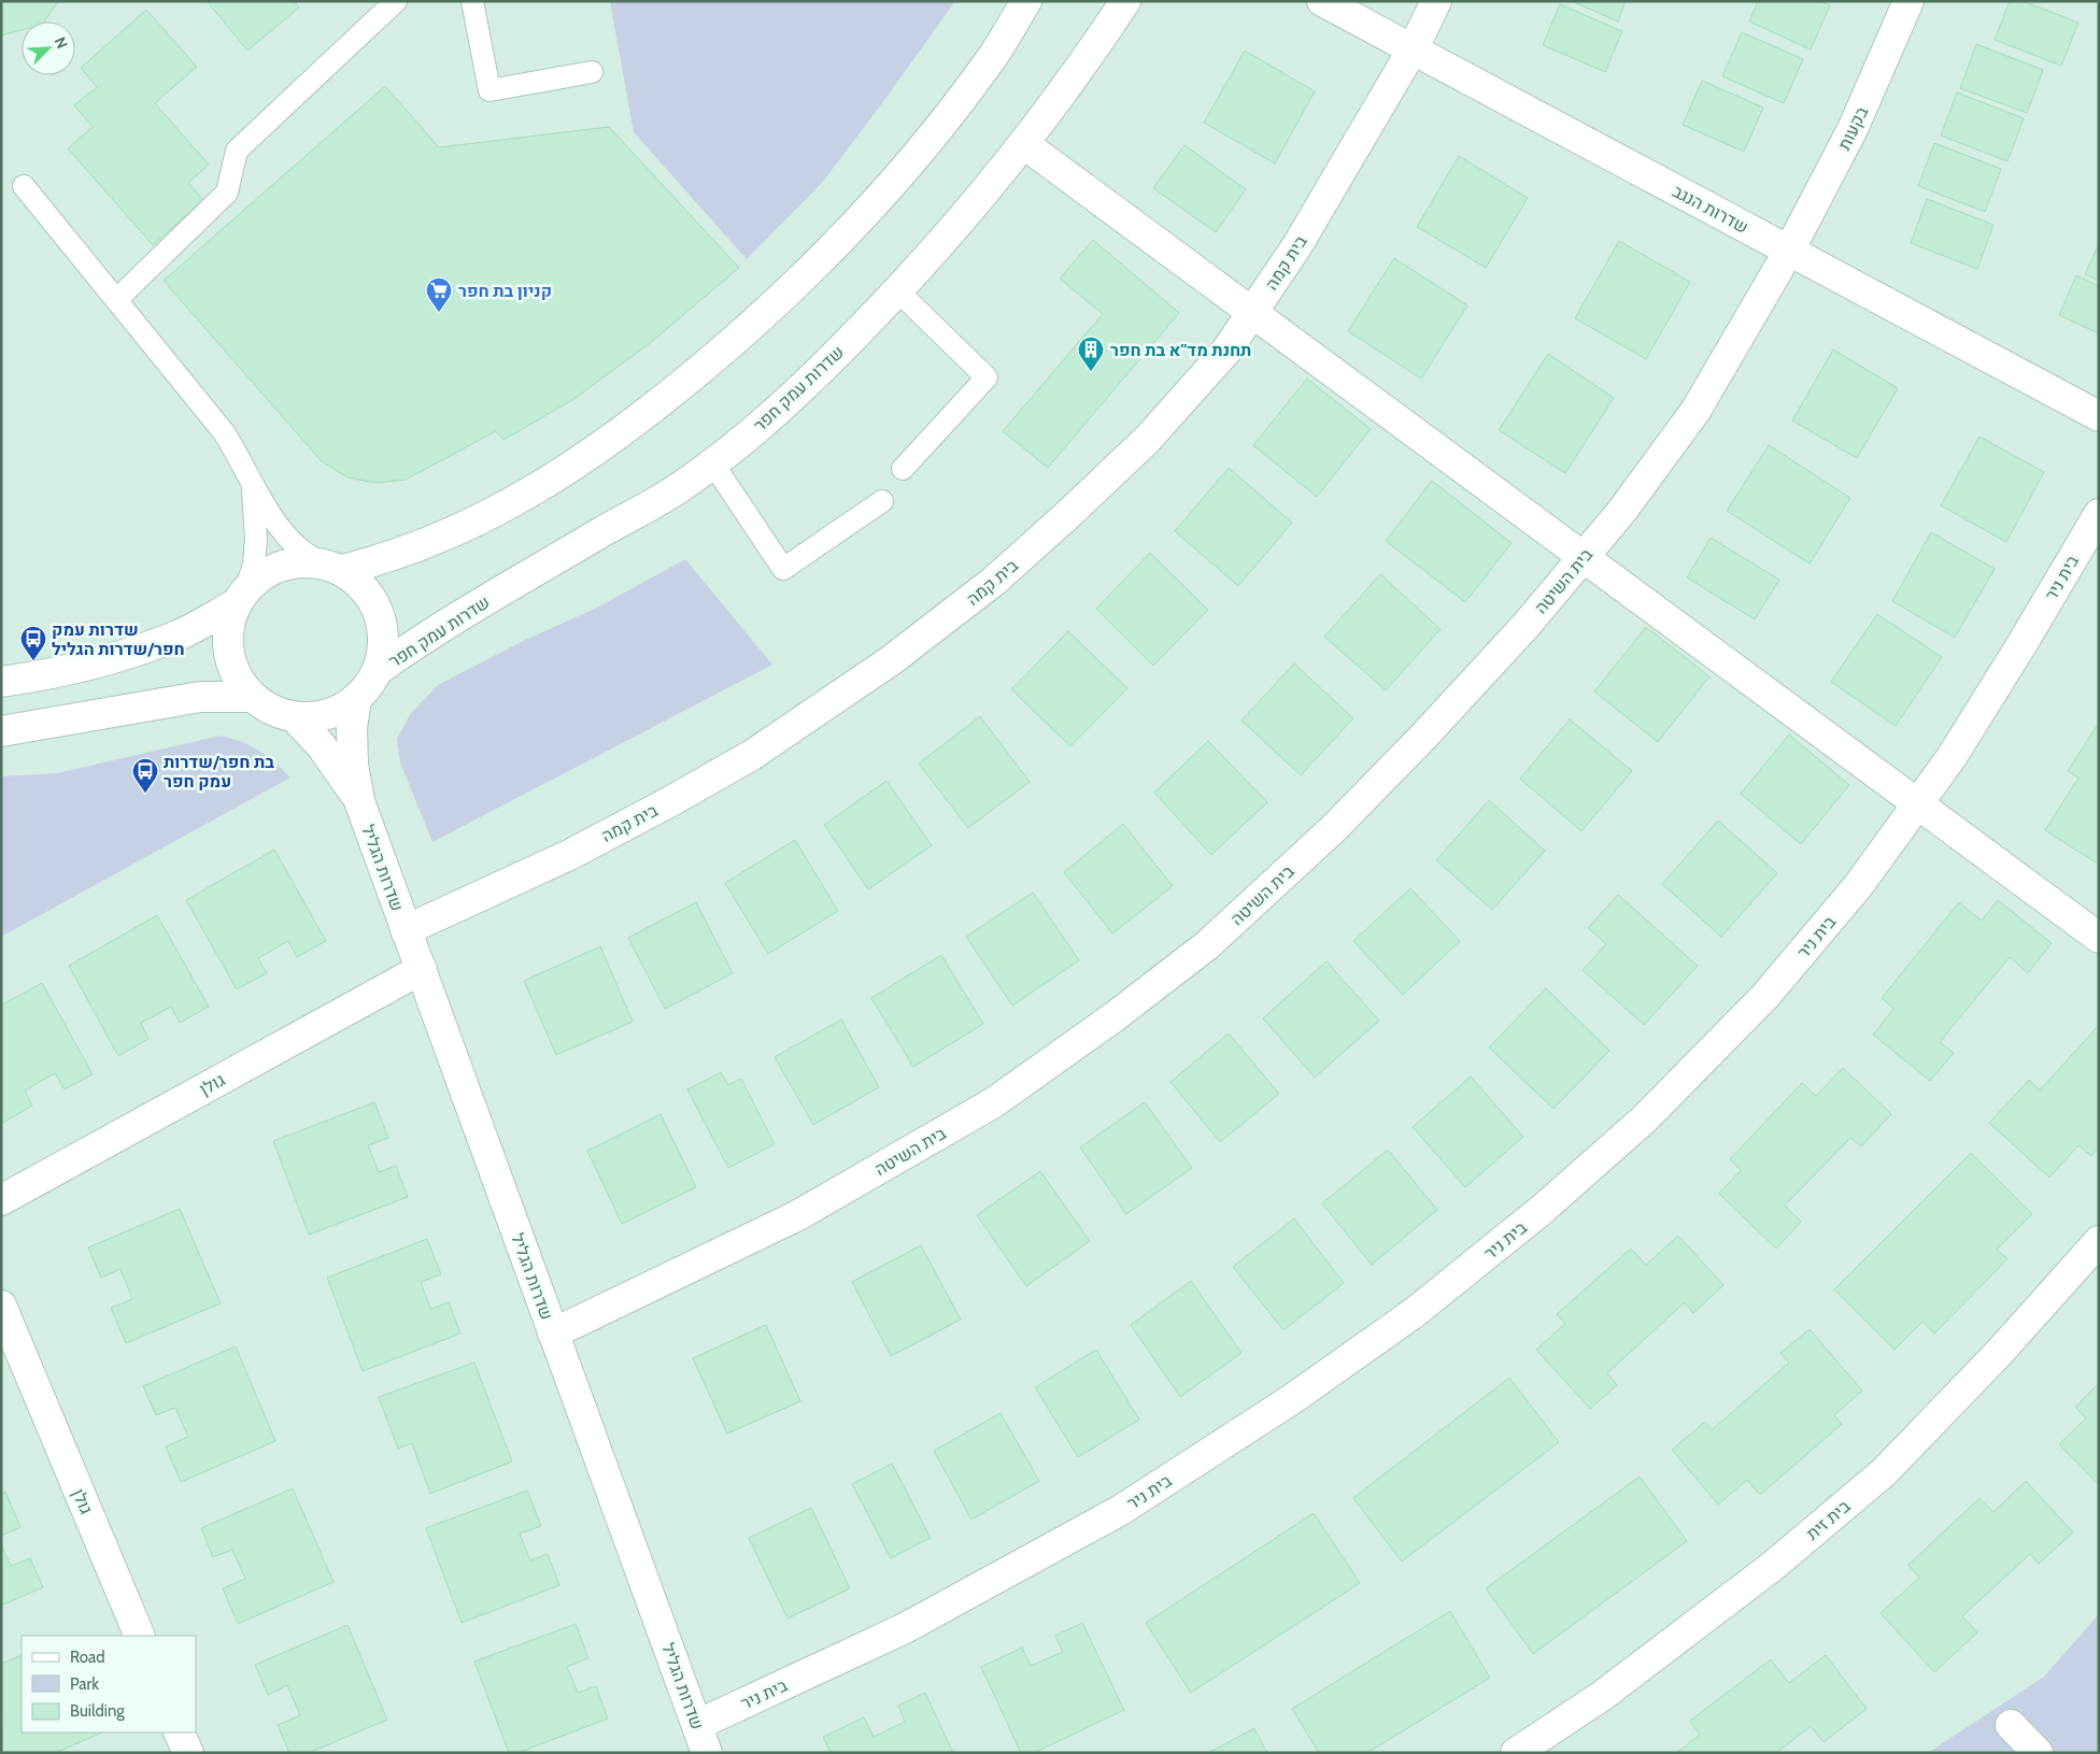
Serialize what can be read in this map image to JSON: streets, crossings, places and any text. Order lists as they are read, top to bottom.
{
  "streets": {
    "street": [
      "בקעות",
      "שדרות הנגב",
      "בית קמה",
      "שדרות עמק חפר",
      "בית ניר",
      "בית השיטה",
      "שדרות הגליל",
      "גולן",
      "בית זית"
    ]
  },
  "crossings": [
    ["בקעות", "שדרות הנגב"],
    ["בקעות", "בית השיטה"],
    ["שדרות הנגב", "בית קמה"],
    ["שדרות הנגב", "בית השיטה"],
    ["בית קמה", "שדרות הגליל"],
    ["שדרות עמק חפר", "שדרות הגליל"],
    ["בית ניר", "שדרות הגליל"],
    ["בית השיטה", "שדרות הגליל"],
    ["שדרות הגליל", "גולן"]
  ],
  "places": {
    "supermarket": ["קניון בת חפר"],
    "building": ["תחנת מד\"א בת חפר"],
    "bus stop": ["שדרות עמק חפר/שדרות הגליל", "בת חפר/שדרות עמק חפר"]
  },
  "legend": ["Road", "Park", "Building"],
  "north": "top right"
}
